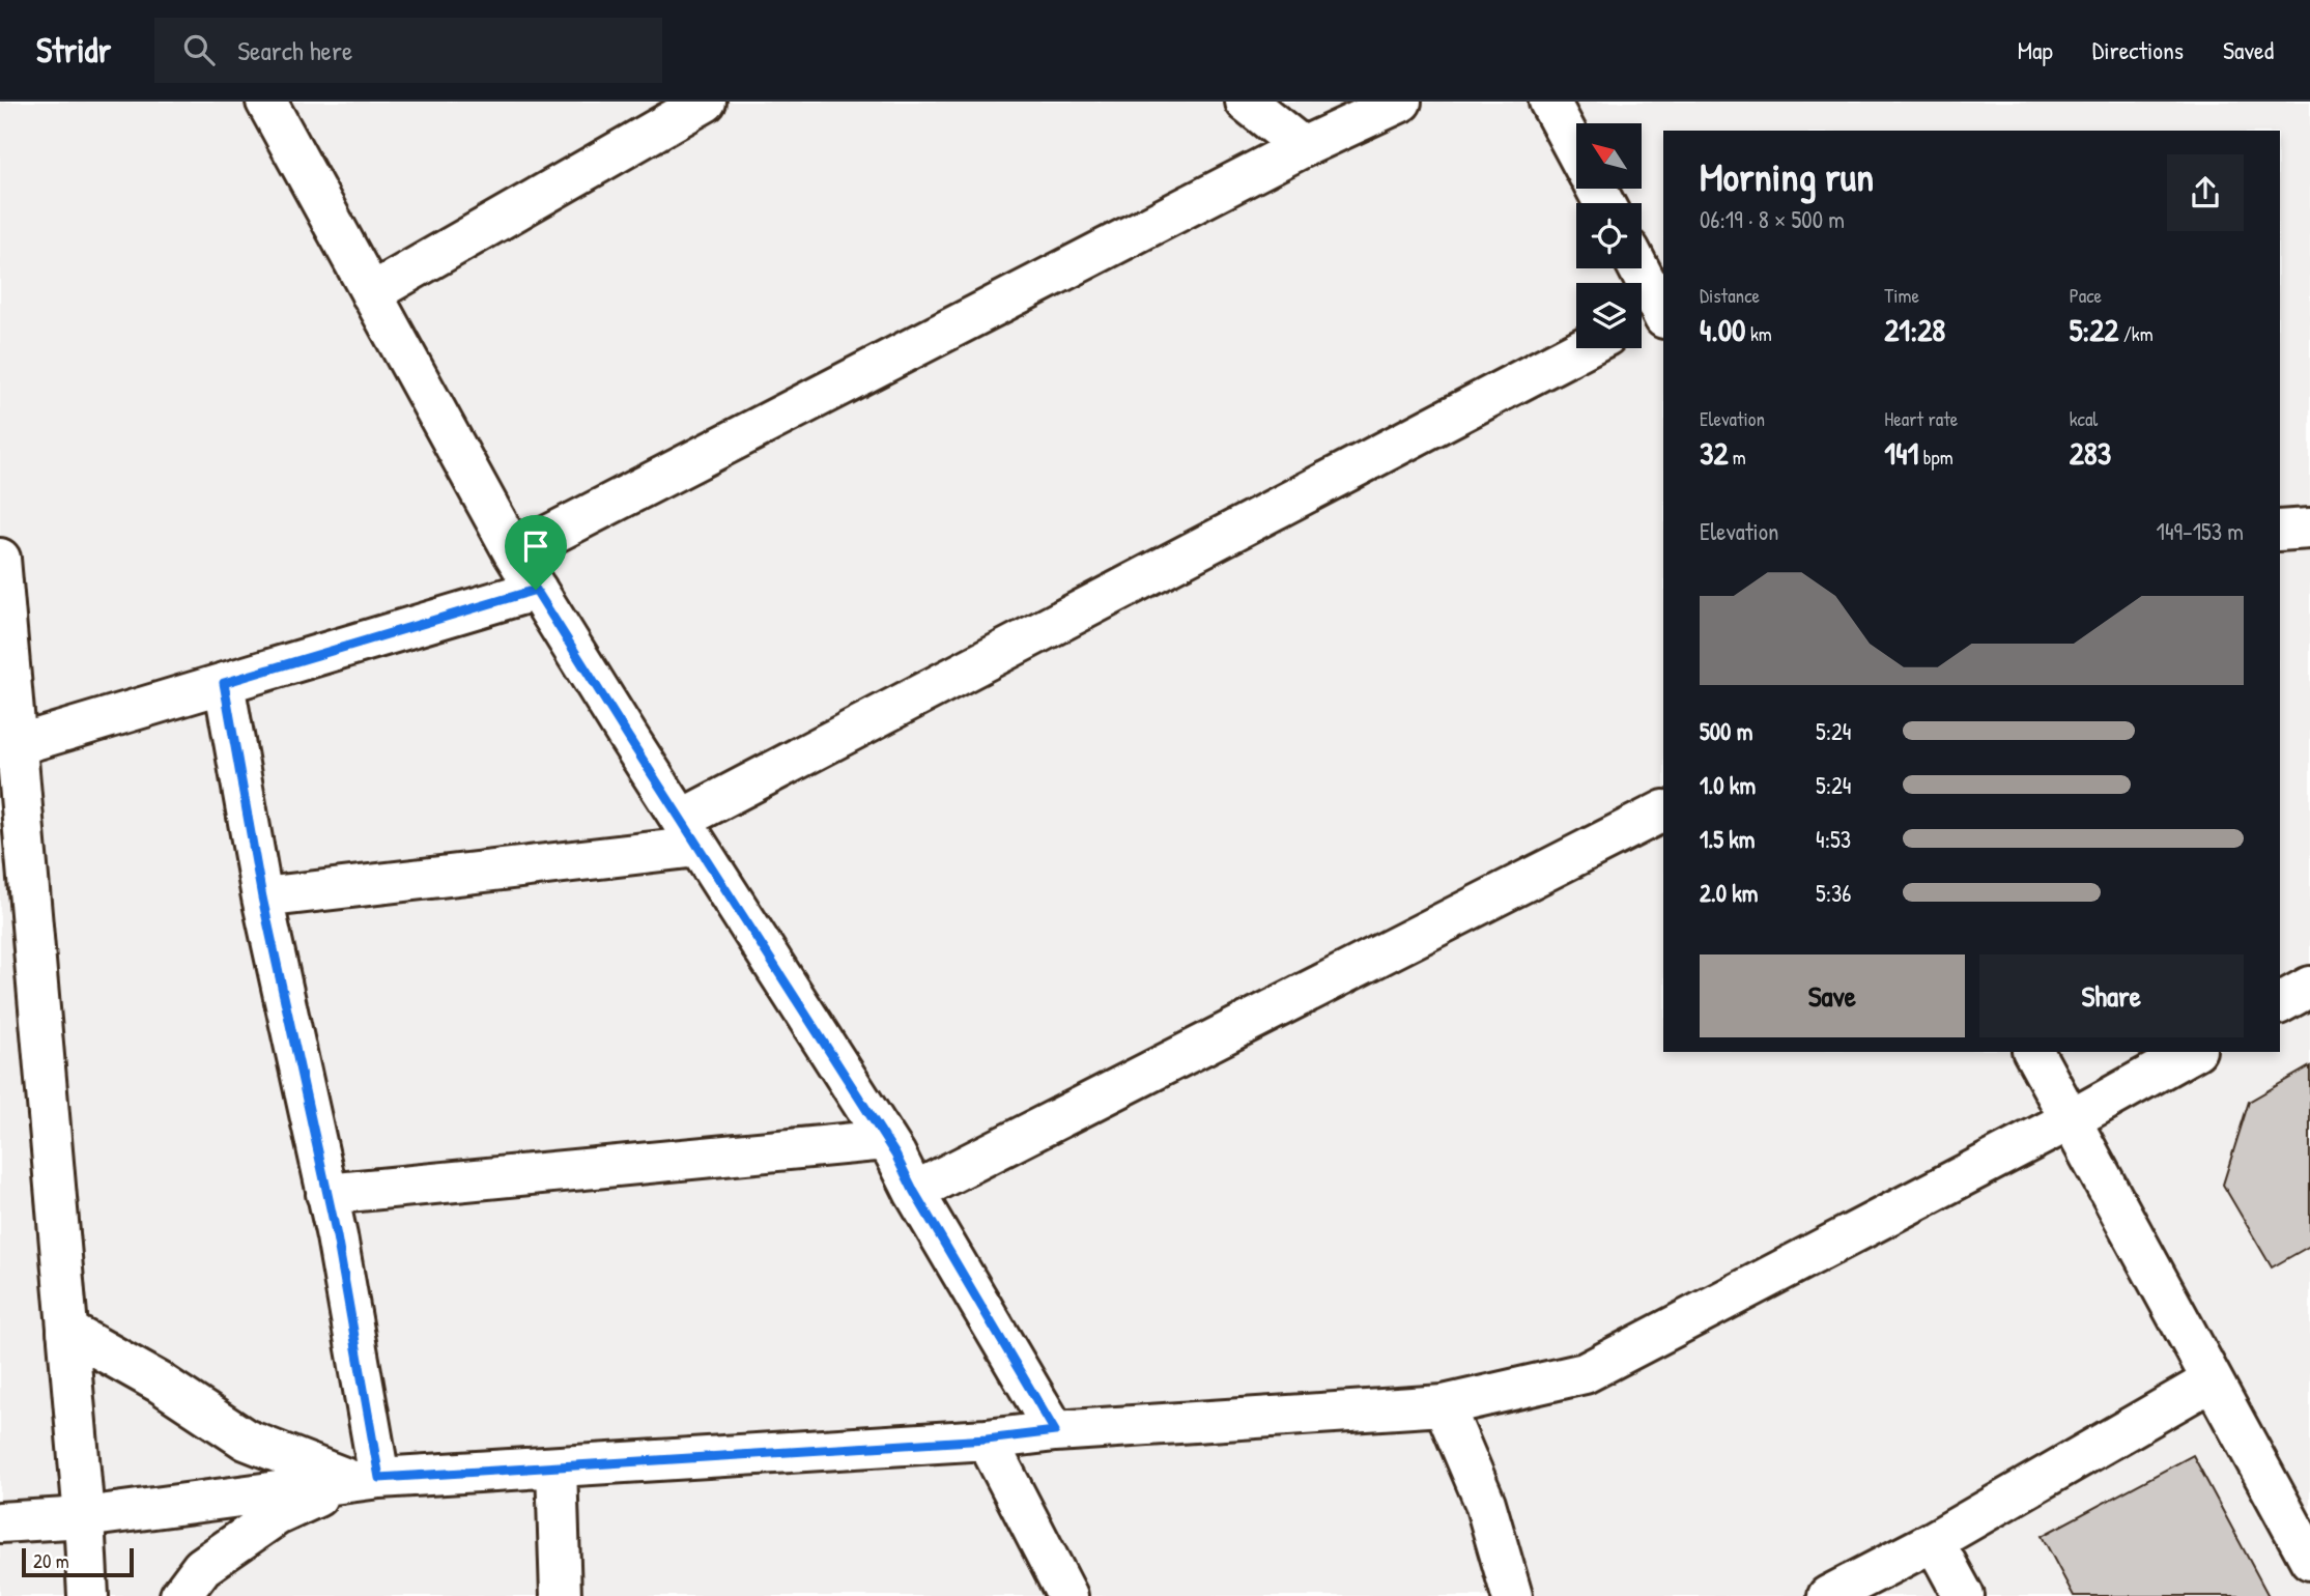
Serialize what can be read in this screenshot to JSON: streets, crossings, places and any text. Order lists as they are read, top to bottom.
{
  "scale_bar": "20 m",
  "north": "top left",
  "page": {
    "header": "Stridr",
    "search": "Search here",
    "nav": ["Map", "Directions", "Saved"],
    "heading": ["Morning run", "06:19 · 8 × 500 m"],
    "stats": [
      ["Distance", "4.00 km"],
      ["Time", "21:28"],
      ["Pace", "5:22 /km"],
      ["Elevation", "32 m"],
      ["Heart rate", "141 bpm"],
      ["kcal", "283"]
    ],
    "chart": ["Elevation", "149–153 m"],
    "list": [
      {
        "name": "500 m",
        "note": "5:24"
      },
      {
        "name": "1.0 km",
        "note": "5:24"
      },
      {
        "name": "1.5 km",
        "note": "4:53"
      },
      {
        "name": "2.0 km",
        "note": "5:36"
      }
    ],
    "buttons": ["Save", "Share"],
    "scale": "20 m"
  }
}
